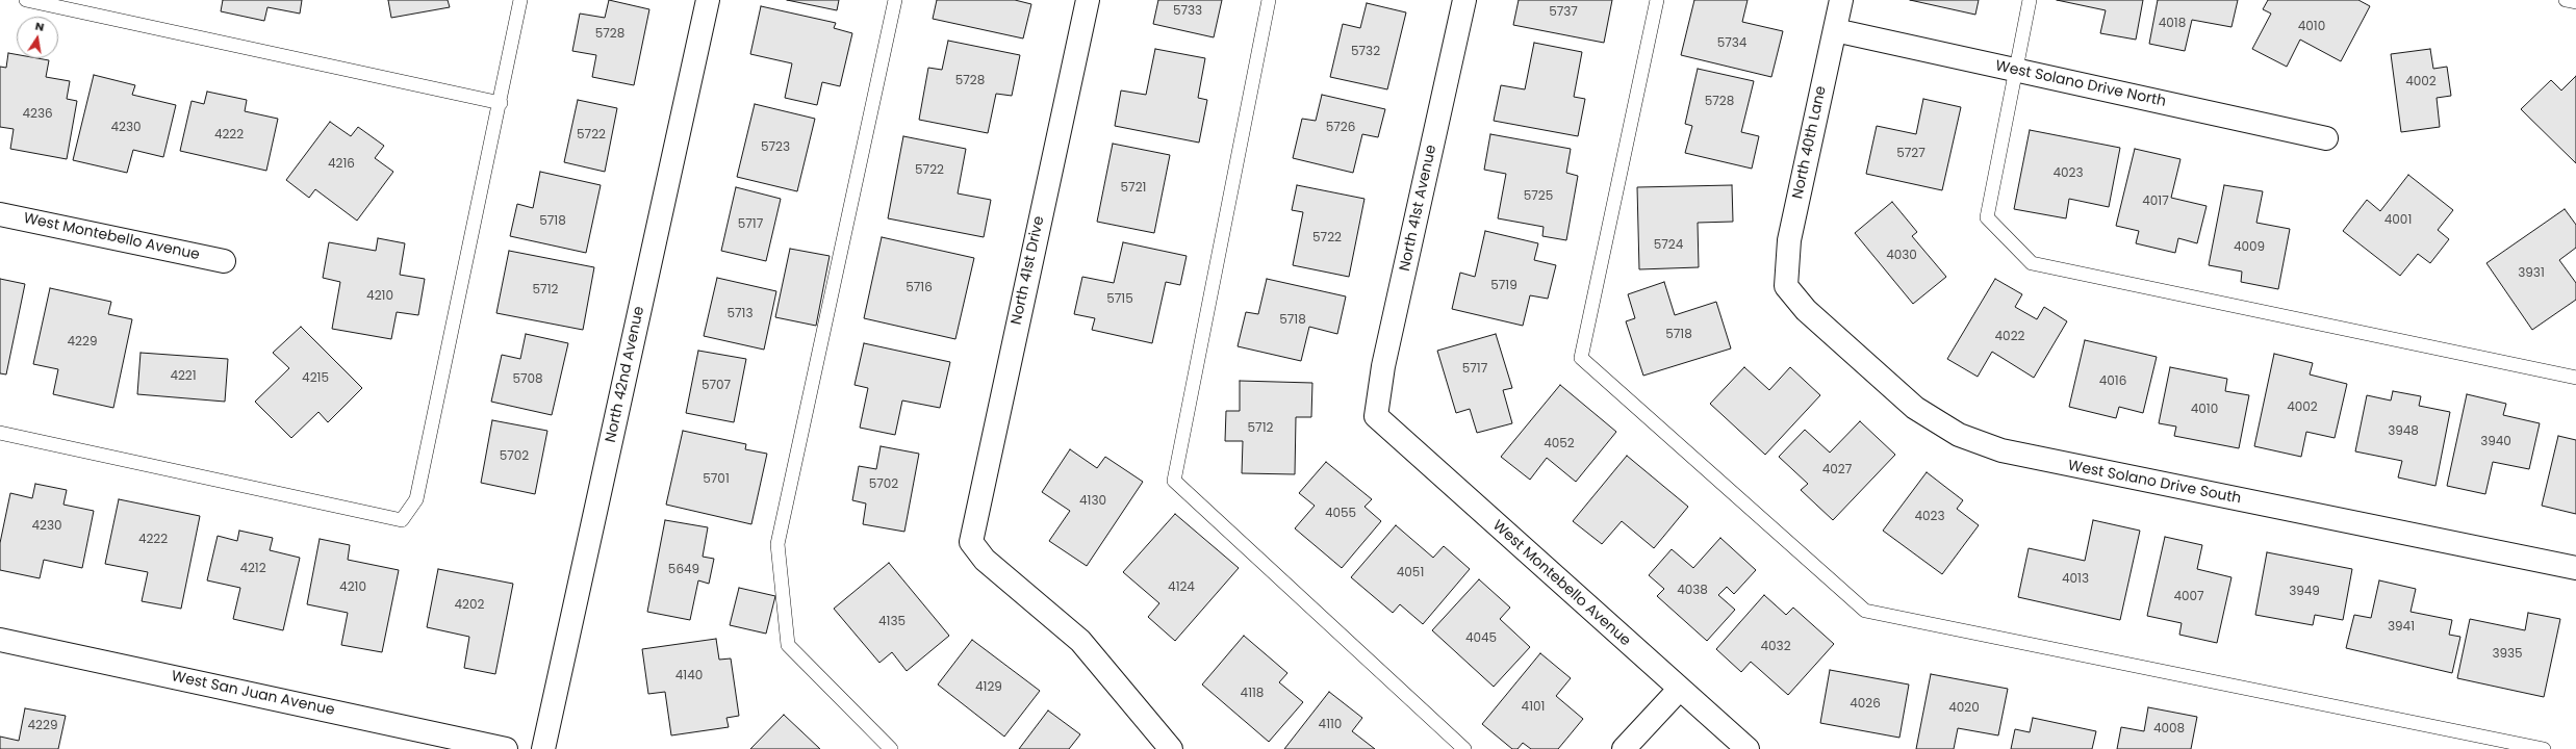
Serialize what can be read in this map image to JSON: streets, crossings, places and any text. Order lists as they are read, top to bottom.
{
  "streets": {
    "street": [
      "West Solano Drive North",
      "North 40th Lane",
      "North 41st Avenue",
      "West Montebello Avenue",
      "North 41st Drive",
      "North 42nd Avenue",
      "West Solano Drive South",
      "West San Juan Avenue"
    ]
  },
  "crossings": [
    ["West Solano Drive North", "North 40th Lane"],
    ["North 40th Lane", "West Solano Drive South"],
    ["North 41st Avenue", "West Montebello Avenue"]
  ],
  "house_numbers": [
    "5733",
    "5737",
    "4018",
    "4010",
    "5728",
    "5734",
    "5732",
    "5728",
    "4002",
    "5728",
    "4236",
    "4230",
    "5726",
    "4222",
    "5722",
    "5723",
    "5727",
    "4216",
    "5722",
    "4023",
    "5721",
    "5725",
    "4017",
    "4001",
    "5718",
    "5717",
    "5722",
    "5724",
    "4009",
    "4030",
    "3931",
    "5719",
    "5716",
    "5712",
    "4210",
    "5715",
    "5713",
    "5718",
    "5718",
    "4022",
    "4229",
    "5717",
    "4221",
    "4215",
    "5708",
    "4016",
    "5707",
    "4002",
    "4010",
    "5712",
    "3948",
    "3940",
    "4052",
    "5702",
    "4027",
    "5701",
    "5702",
    "4130",
    "4055",
    "4023",
    "4230",
    "4222",
    "4212",
    "5649",
    "4051",
    "4013",
    "4210",
    "4124",
    "4038",
    "3949",
    "4007",
    "4202",
    "4135",
    "3941",
    "4045",
    "4032",
    "3935",
    "4140",
    "4129",
    "4118",
    "4026",
    "4101",
    "4020",
    "4110",
    "4229",
    "4008"
  ],
  "north": "top"
}
